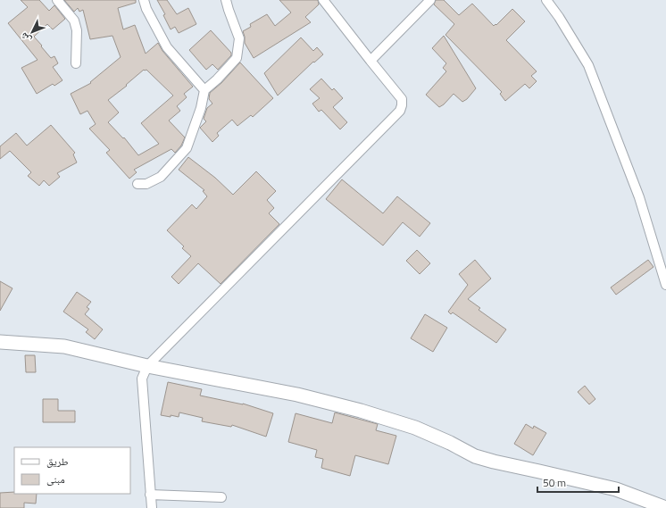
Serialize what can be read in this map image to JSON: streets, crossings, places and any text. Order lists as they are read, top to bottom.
{
  "legend": ["طريق", "مبنى"],
  "scale_bar": "50 m",
  "north": "bottom left"
}
